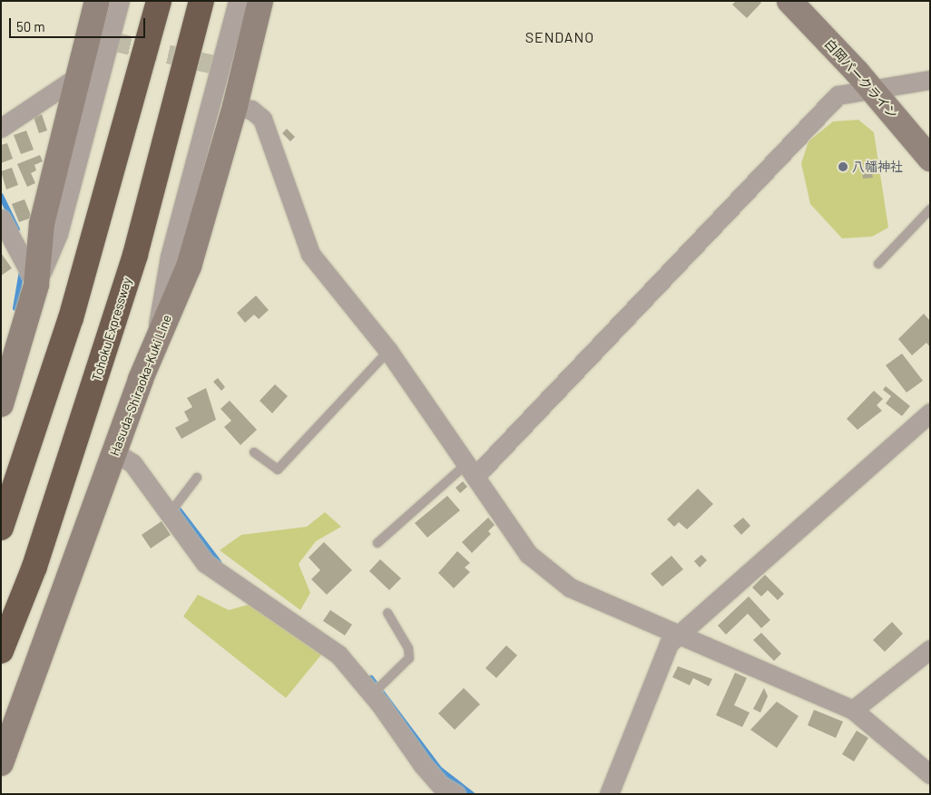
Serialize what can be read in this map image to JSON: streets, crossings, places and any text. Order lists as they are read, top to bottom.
{
  "streets": {
    "highway": ["Tohoku Expressway"],
    "main road": ["白岡パークライン", "Hasuda-Shiraoka-Kuki Line"]
  },
  "districts": ["SENDANO"],
  "places": ["八幡神社"],
  "scale_bar": "50 m"
}
